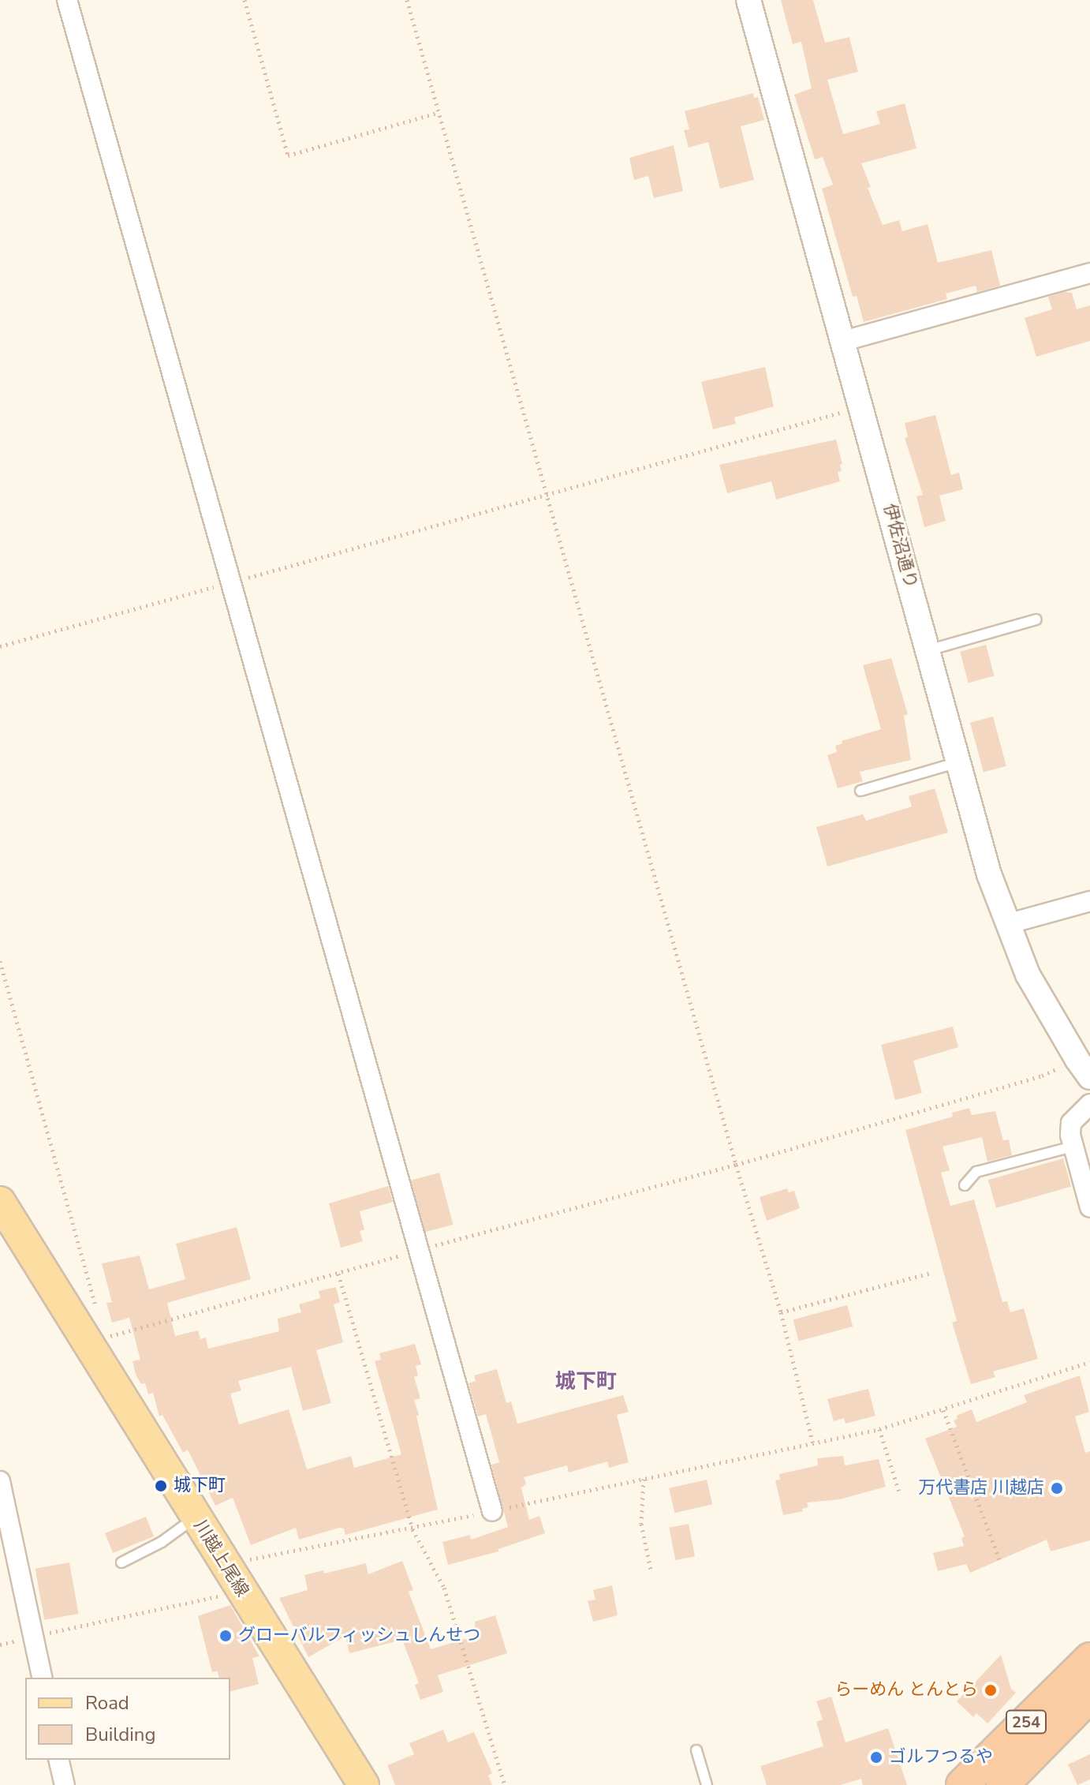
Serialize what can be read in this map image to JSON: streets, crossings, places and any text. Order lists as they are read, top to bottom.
{
  "streets": {
    "highway": ["254"],
    "main road": ["川越上尾線"],
    "street": ["伊佐沼通り"]
  },
  "districts": ["城下町"],
  "places": [
    "城下町",
    "万代書店 川越店",
    "グローバルフィッシュしんせつ",
    "らーめん とんとら",
    "ゴルフつるや"
  ],
  "legend": ["Road", "Building"]
}
